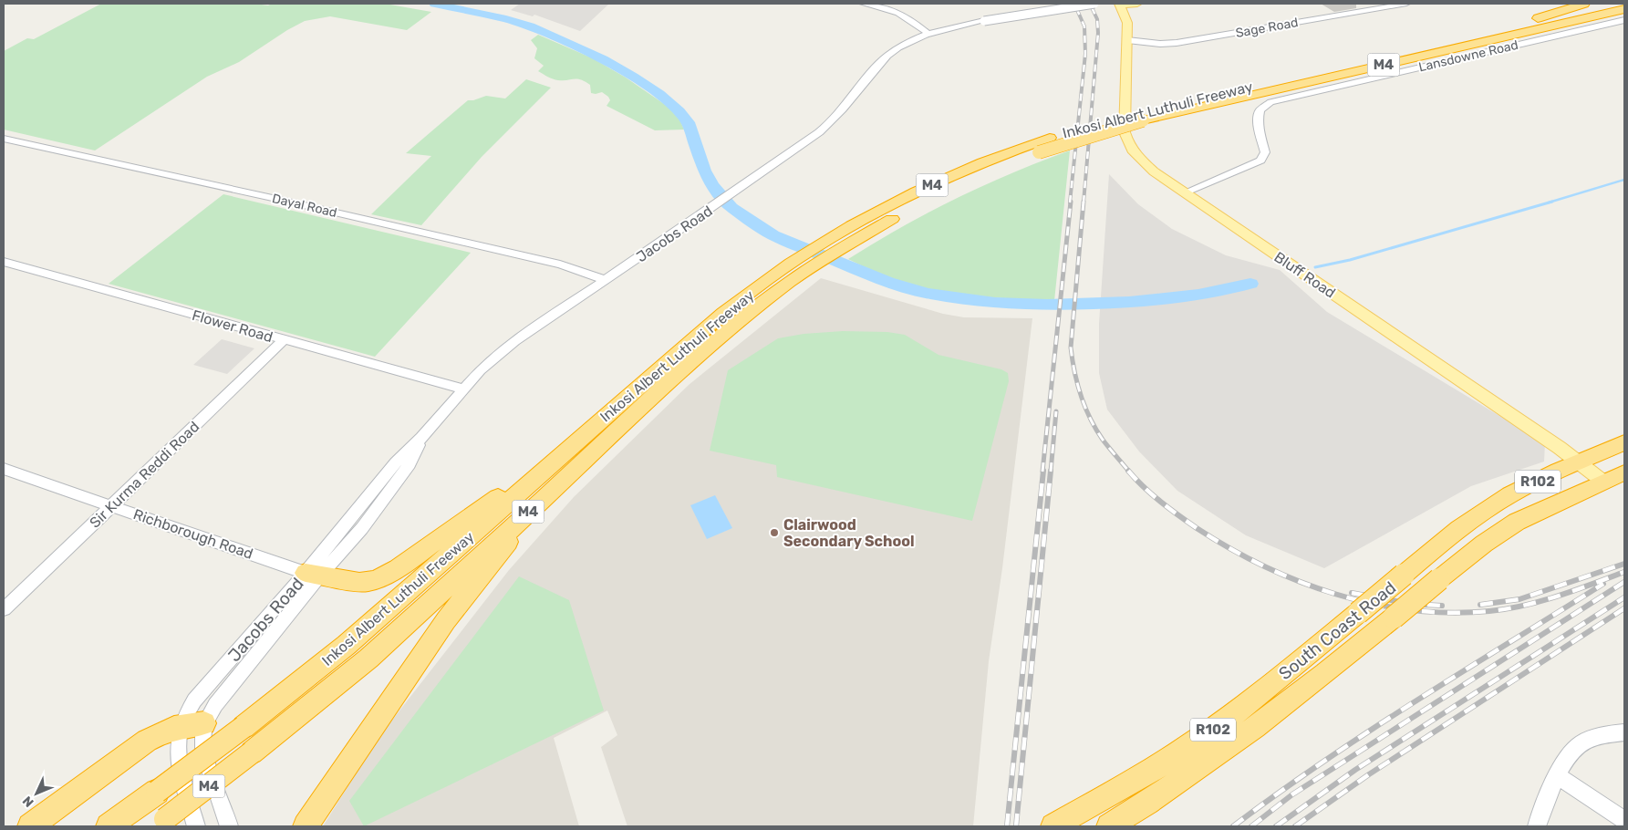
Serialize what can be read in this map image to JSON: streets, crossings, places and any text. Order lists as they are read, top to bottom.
{
  "streets": {
    "highway": [
      "M4",
      "Inkosi Albert Luthuli Freeway",
      "R102",
      "South Coast Road"
    ],
    "main road": ["Bluff Road"],
    "street": [
      "Sage Road",
      "Lansdowne Road",
      "Dayal Road",
      "Jacobs Road",
      "Flower Road",
      "Sir Kurma Reddi Road",
      "Richborough Road"
    ]
  },
  "crossings": [
    ["Sage Road", "Bluff Road"],
    ["Lansdowne Road", "Bluff Road"],
    ["Dayal Road", "Jacobs Road"],
    ["Jacobs Road", "Flower Road"],
    ["Jacobs Road", "Richborough Road"],
    ["Bluff Road", "South Coast Road"],
    ["Flower Road", "Sir Kurma Reddi Road"],
    ["Sir Kurma Reddi Road", "Richborough Road"]
  ],
  "places": ["Clairwood Secondary School"],
  "north": "bottom left"
}
